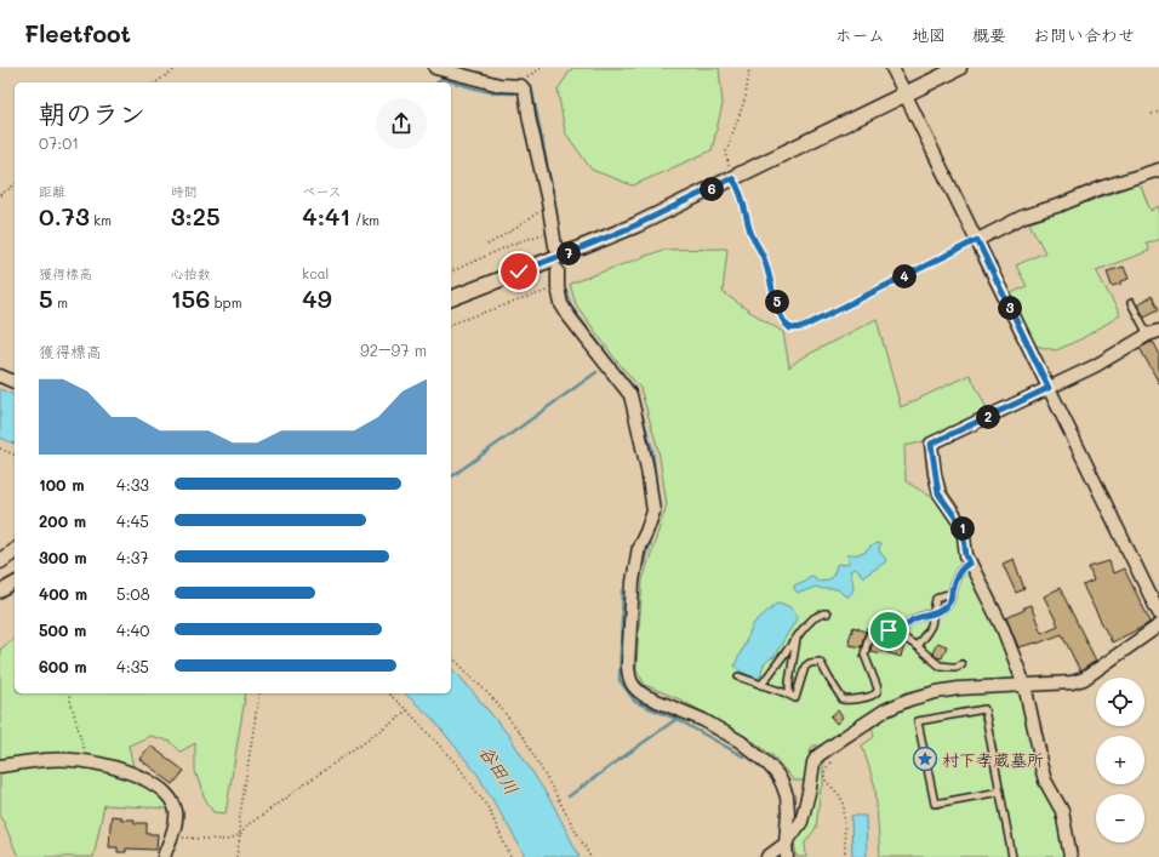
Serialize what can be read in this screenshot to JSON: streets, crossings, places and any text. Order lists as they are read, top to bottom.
{
  "water": ["谷田川"],
  "places": {
    "place": ["村下孝蔵墓所"]
  },
  "page": {
    "header": "Fleetfoot",
    "nav": [
      "ホーム",
      "地図",
      "概要",
      "お問い合わせ"
    ],
    "heading": ["朝のラン", "07:01"],
    "stats": [
      ["距離", "0.73 km"],
      ["時間", "3:25"],
      ["ペース", "4:41 /km"],
      ["獲得標高", "5 m"],
      ["心拍数", "156 bpm"],
      ["kcal", "49"]
    ],
    "pins": [
      "6",
      "7",
      "4",
      "5",
      "3",
      "2",
      "1"
    ],
    "chart": ["獲得標高", "92–97 m"],
    "list": [
      {
        "name": "100 m",
        "note": "4:33"
      },
      {
        "name": "200 m",
        "note": "4:45"
      },
      {
        "name": "300 m",
        "note": "4:37"
      },
      {
        "name": "400 m",
        "note": "5:08"
      },
      {
        "name": "500 m",
        "note": "4:40"
      },
      {
        "name": "600 m",
        "note": "4:35"
      }
    ],
    "map_buttons": ["+", "−"]
  }
}
